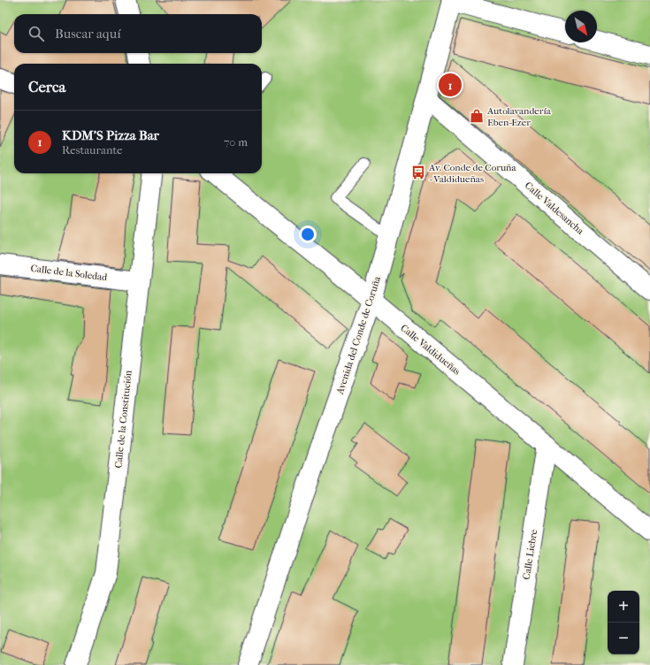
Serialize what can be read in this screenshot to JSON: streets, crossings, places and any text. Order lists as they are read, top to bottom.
{
  "streets": {
    "street": [
      "Calle Valdesancha",
      "Calle de la Soledad",
      "Avenida del Conde de Coruña",
      "Calle Valdidueñas",
      "Calle de la Constitución",
      "Calle Liebre"
    ]
  },
  "crossings": [
    ["Calle Valdesancha", "Avenida del Conde de Coruña"],
    ["Calle de la Soledad", "Calle de la Constitución"],
    ["Avenida del Conde de Coruña", "Calle Valdidueñas"],
    ["Calle Valdidueñas", "Calle Liebre"]
  ],
  "places": {
    "shop": ["Autolavandería Eben-Ezer"],
    "bus stop": ["Av. Conde de Coruña - Valdidueñas"]
  },
  "north": "bottom right",
  "page": {
    "search": "Buscar aquí",
    "heading": "Cerca",
    "pins": "1",
    "list": [
      {
        "mark": "1",
        "name": "KDM'S Pizza Bar",
        "note": "Restaurante",
        "value": "70 m"
      }
    ],
    "map_buttons": ["+", "−"]
  }
}
